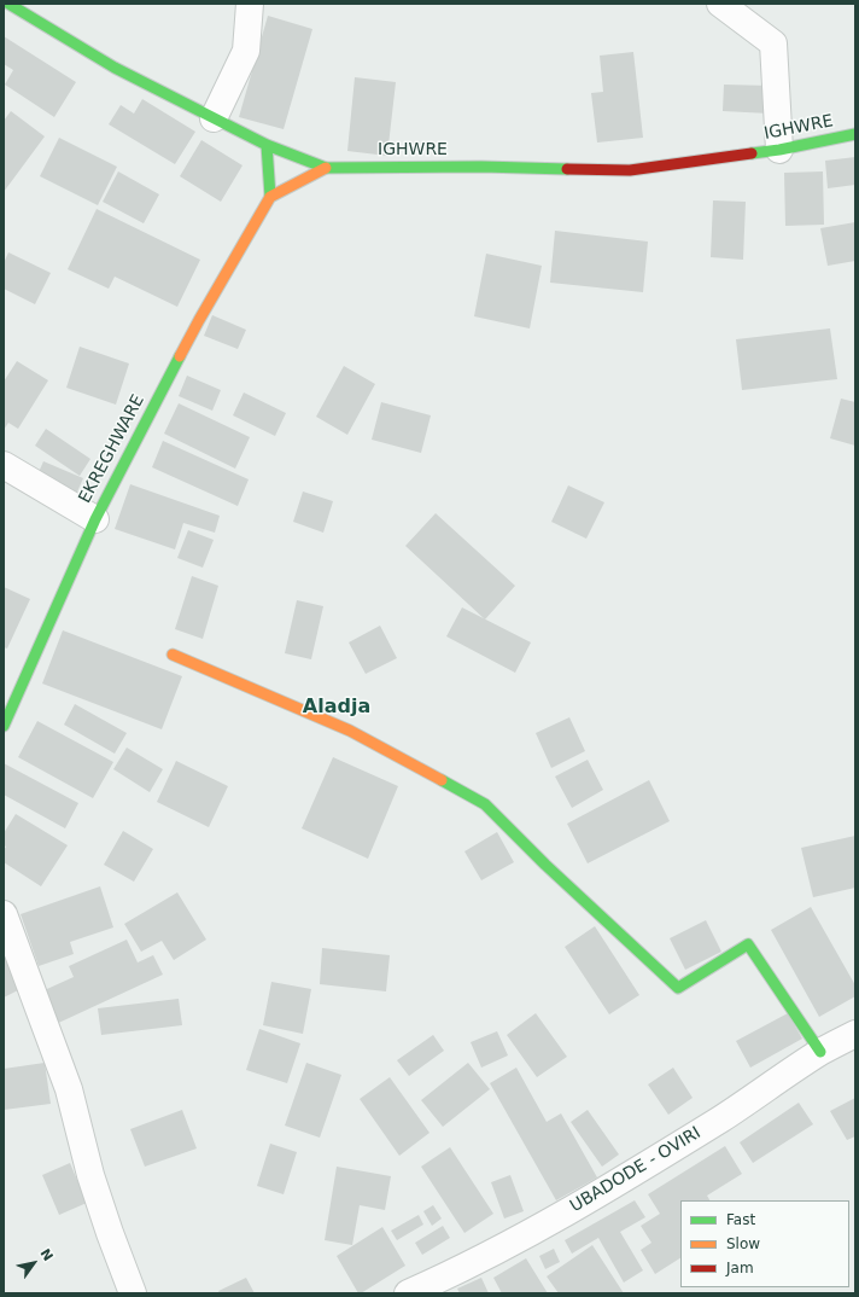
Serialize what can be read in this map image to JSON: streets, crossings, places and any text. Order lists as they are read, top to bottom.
{
  "streets": {
    "street": ["IGHWRE", "EKREGHWARE", "UBADODE - OVIRI"]
  },
  "districts": ["Aladja"],
  "legend": ["Fast", "Slow", "Jam"],
  "north": "top right"
}
